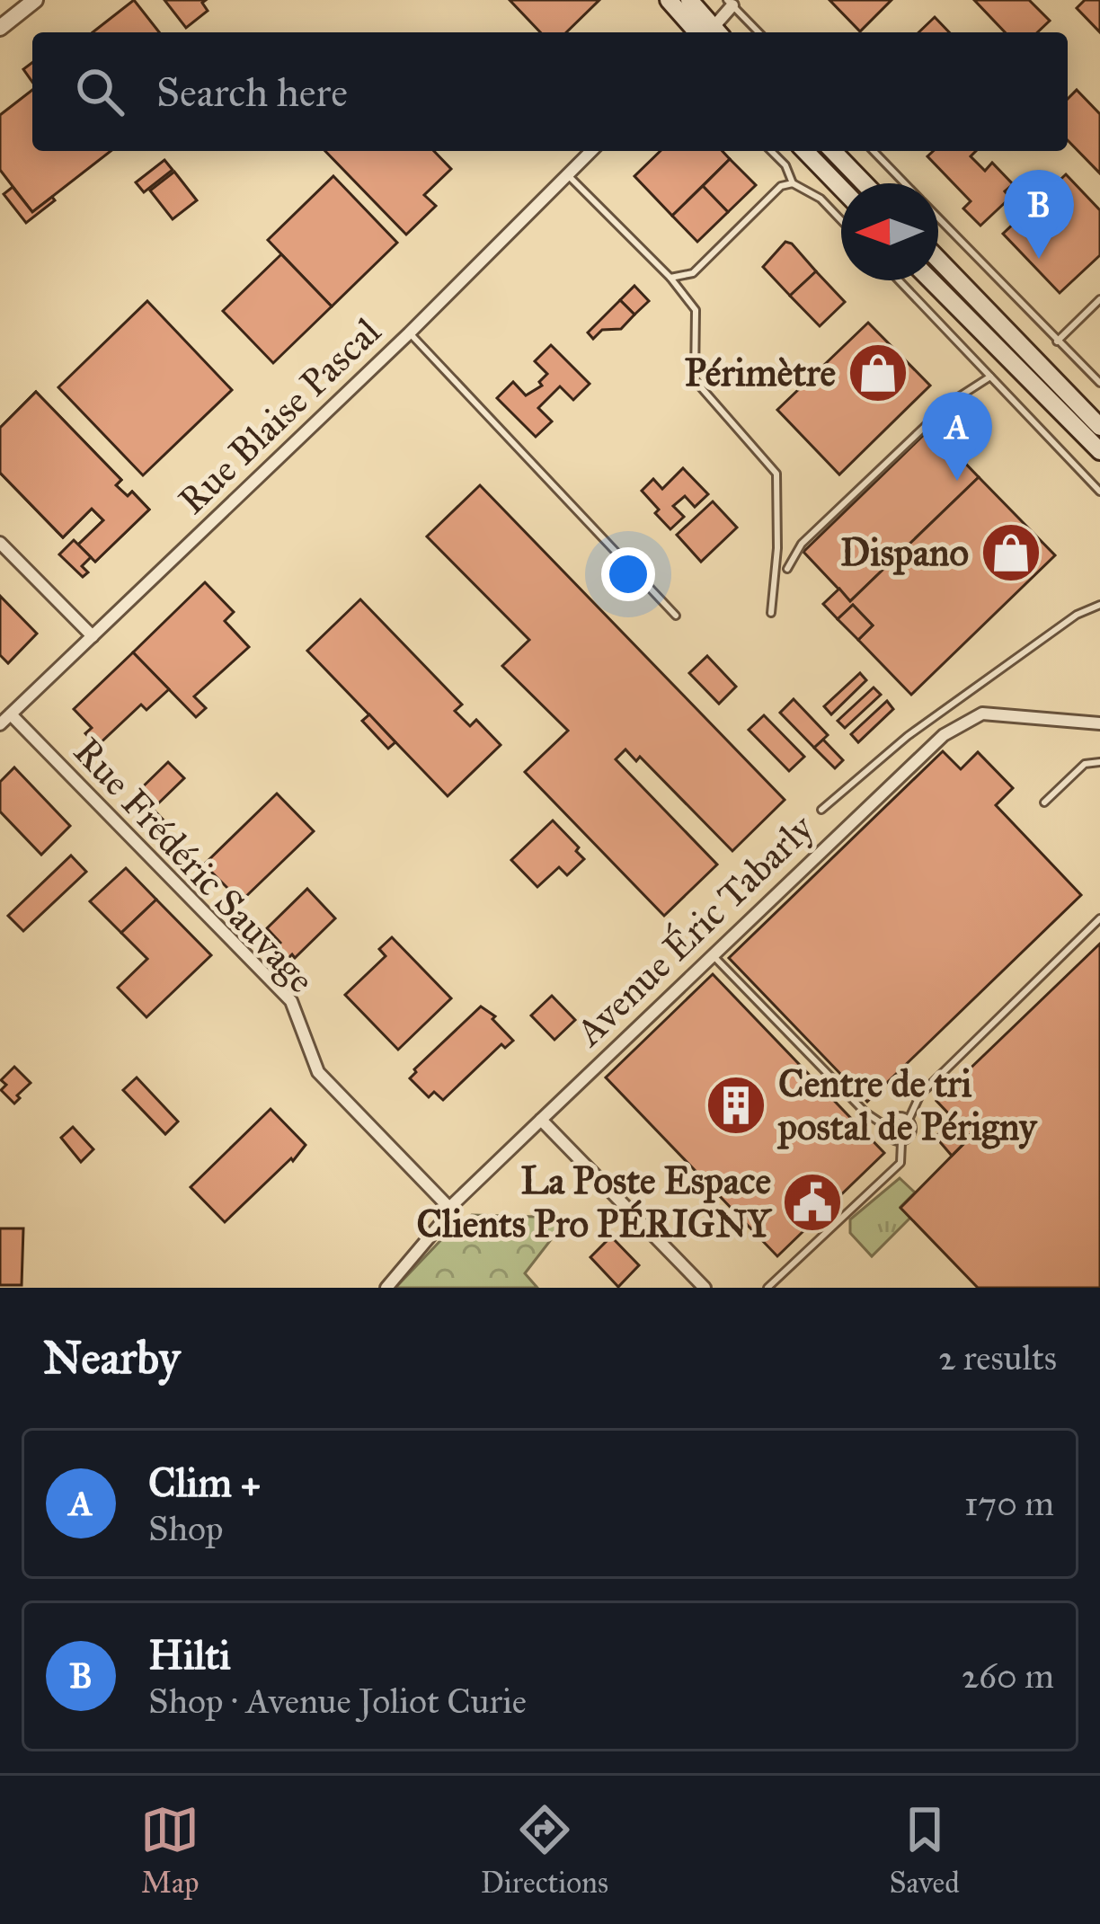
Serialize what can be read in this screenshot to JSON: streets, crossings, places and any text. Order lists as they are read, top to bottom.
{
  "streets": {
    "street": ["Rue Blaise Pascal", "Rue Frédéric Sauvage", "Avenue Éric Tabarly"]
  },
  "crossings": [
    ["Rue Blaise Pascal", "Rue Frédéric Sauvage"],
    ["Rue Frédéric Sauvage", "Avenue Éric Tabarly"]
  ],
  "places": {
    "shop": ["Périmètre", "Dispano"],
    "building": ["Centre de tri postal de Périgny"],
    "public building": ["La Poste Espace Clients Pro PÉRIGNY"]
  },
  "north": "left",
  "page": {
    "search": "Search here",
    "pins": ["B", "A"],
    "heading": ["Nearby", "2 results"],
    "list": [
      {
        "mark": "A",
        "name": "Clim +",
        "note": "Shop",
        "value": "170 m"
      },
      {
        "mark": "B",
        "name": "Hilti",
        "note": "Shop · Avenue Joliot Curie",
        "value": "260 m"
      }
    ],
    "nav": ["Map", "Directions", "Saved"]
  }
}
